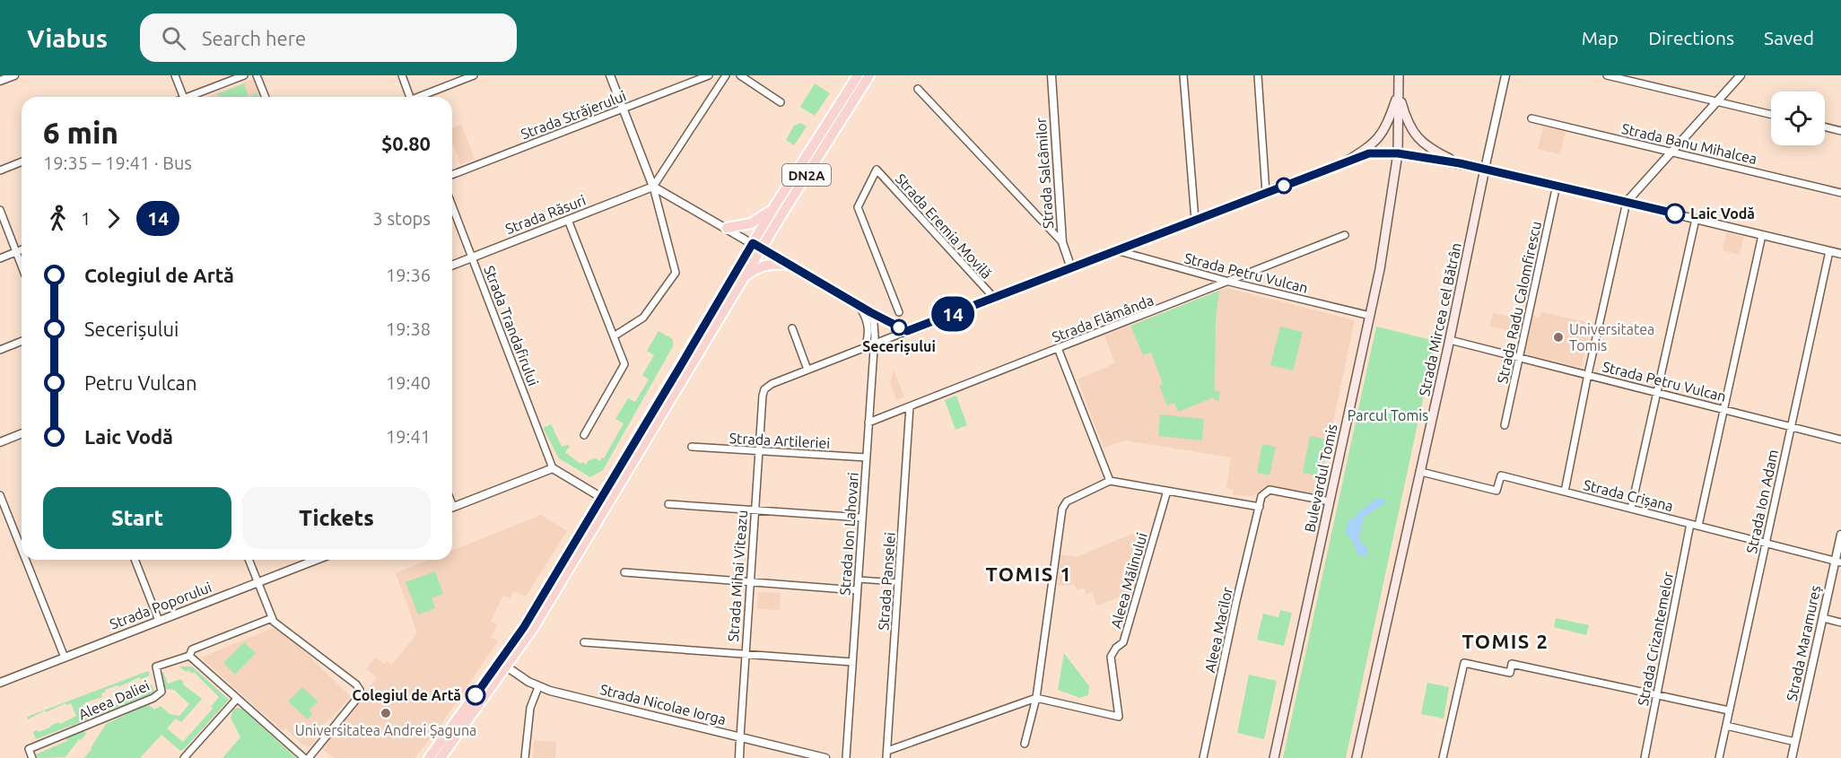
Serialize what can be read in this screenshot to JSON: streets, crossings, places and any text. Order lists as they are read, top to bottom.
{
  "streets": {
    "main road": ["DN2A", "Strada Mircea cel Bătrân", "Bulevardul Tomis"],
    "street": [
      "Strada Străjerului",
      "Strada Banu Mihalcea",
      "Strada Salcâmilor",
      "Strada Răsuri",
      "Strada Eremia Movilă",
      "Strada Petru Vulcan",
      "Strada Radu Calomfirescu",
      "Strada Flămânda",
      "Strada Trandafirului",
      "Strada Artileriei",
      "Strada Crișana",
      "Strada Ion Adam",
      "Strada Ion Lahovari",
      "Strada Mihai Viteazu",
      "Aleea Mălinului",
      "Strada Panselei",
      "Strada Poporului",
      "Aleea Macilor",
      "Strada Crizantemelor",
      "Strada Maramureș",
      "Aleea Daliei",
      "Strada Nicolae Iorga"
    ]
  },
  "crossings": [
    ["DN2A", "Strada Nicolae Iorga"],
    ["Strada Răsuri", "Strada Trandafirului"],
    ["Strada Petru Vulcan", "Strada Radu Calomfirescu"],
    ["Strada Petru Vulcan", "Strada Flămânda"],
    ["Strada Petru Vulcan", "Strada Mircea cel Bătrân"],
    ["Strada Petru Vulcan", "Bulevardul Tomis"],
    ["Strada Petru Vulcan", "Strada Ion Adam"],
    ["Strada Flămânda", "Strada Ion Lahovari"],
    ["Strada Flămânda", "Strada Panselei"],
    ["Strada Mircea cel Bătrân", "Strada Crișana"],
    ["Strada Artileriei", "Strada Ion Lahovari"],
    ["Strada Artileriei", "Strada Mihai Viteazu"],
    ["Strada Crișana", "Strada Ion Adam"],
    ["Strada Crișana", "Strada Crizantemelor"],
    ["Strada Crișana", "Strada Maramureș"],
    ["Strada Mihai Viteazu", "Strada Nicolae Iorga"]
  ],
  "districts": ["TOMIS 1", "TOMIS 2"],
  "parks": ["Parcul Tomis"],
  "places": [
    "Laic Vodă",
    "Secerișului",
    "Universitatea Tomis",
    "Colegiul de Artă",
    "Universitatea Andrei Șaguna"
  ],
  "lines": ["bus line 14"],
  "page": {
    "header": "Viabus",
    "search": "Search here",
    "nav": ["Map", "Directions", "Saved"],
    "on_map": "14",
    "heading": ["6 min", "19:35 – 19:41 · Bus", "$0.80"],
    "legs": ["1", "14", "3 stops"],
    "list": [
      {
        "name": "Colegiul de Artă",
        "value": "19:36"
      },
      {
        "name": "Secerișului",
        "value": "19:38"
      },
      {
        "name": "Petru Vulcan",
        "value": "19:40"
      },
      {
        "name": "Laic Vodă",
        "value": "19:41"
      }
    ],
    "buttons": ["Start", "Tickets"]
  }
}
